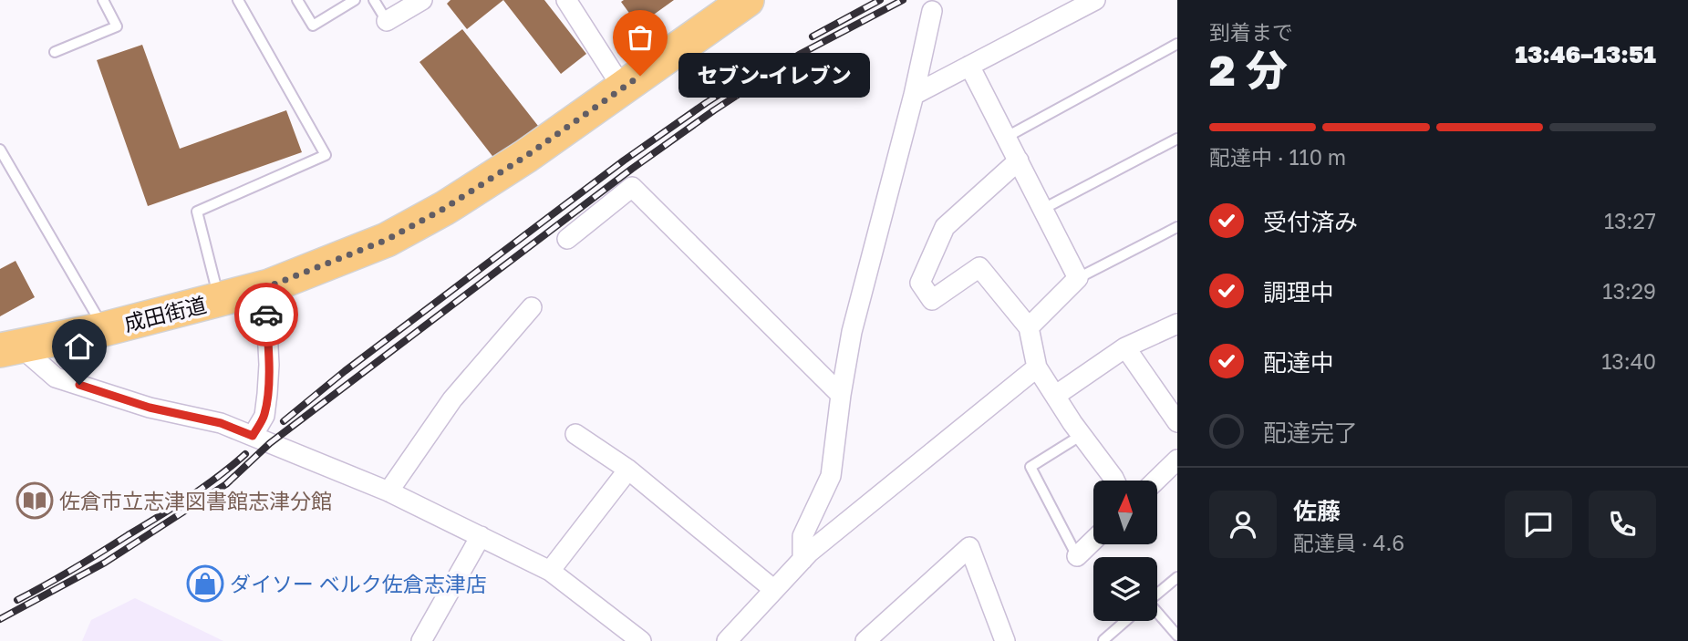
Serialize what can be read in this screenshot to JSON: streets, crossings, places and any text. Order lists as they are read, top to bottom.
{
  "streets": {
    "highway": ["成田街道"]
  },
  "places": {
    "other": ["セブン-イレブン"],
    "library": ["佐倉市立志津図書館志津分館"],
    "shop": ["ダイソー ベルク佐倉志津店"]
  },
  "north": "top",
  "page": {
    "heading": ["2 分", "到着まで", "13:46–13:51"],
    "panel": ["佐藤", "配達員 · 4.6"],
    "bubble": "セブン-イレブン",
    "bar": "配達中 · 110 m",
    "list": [
      ["受付済み", "13:27"],
      ["調理中", "13:29"],
      ["配達中", "13:40"],
      "配達完了"
    ]
  }
}
